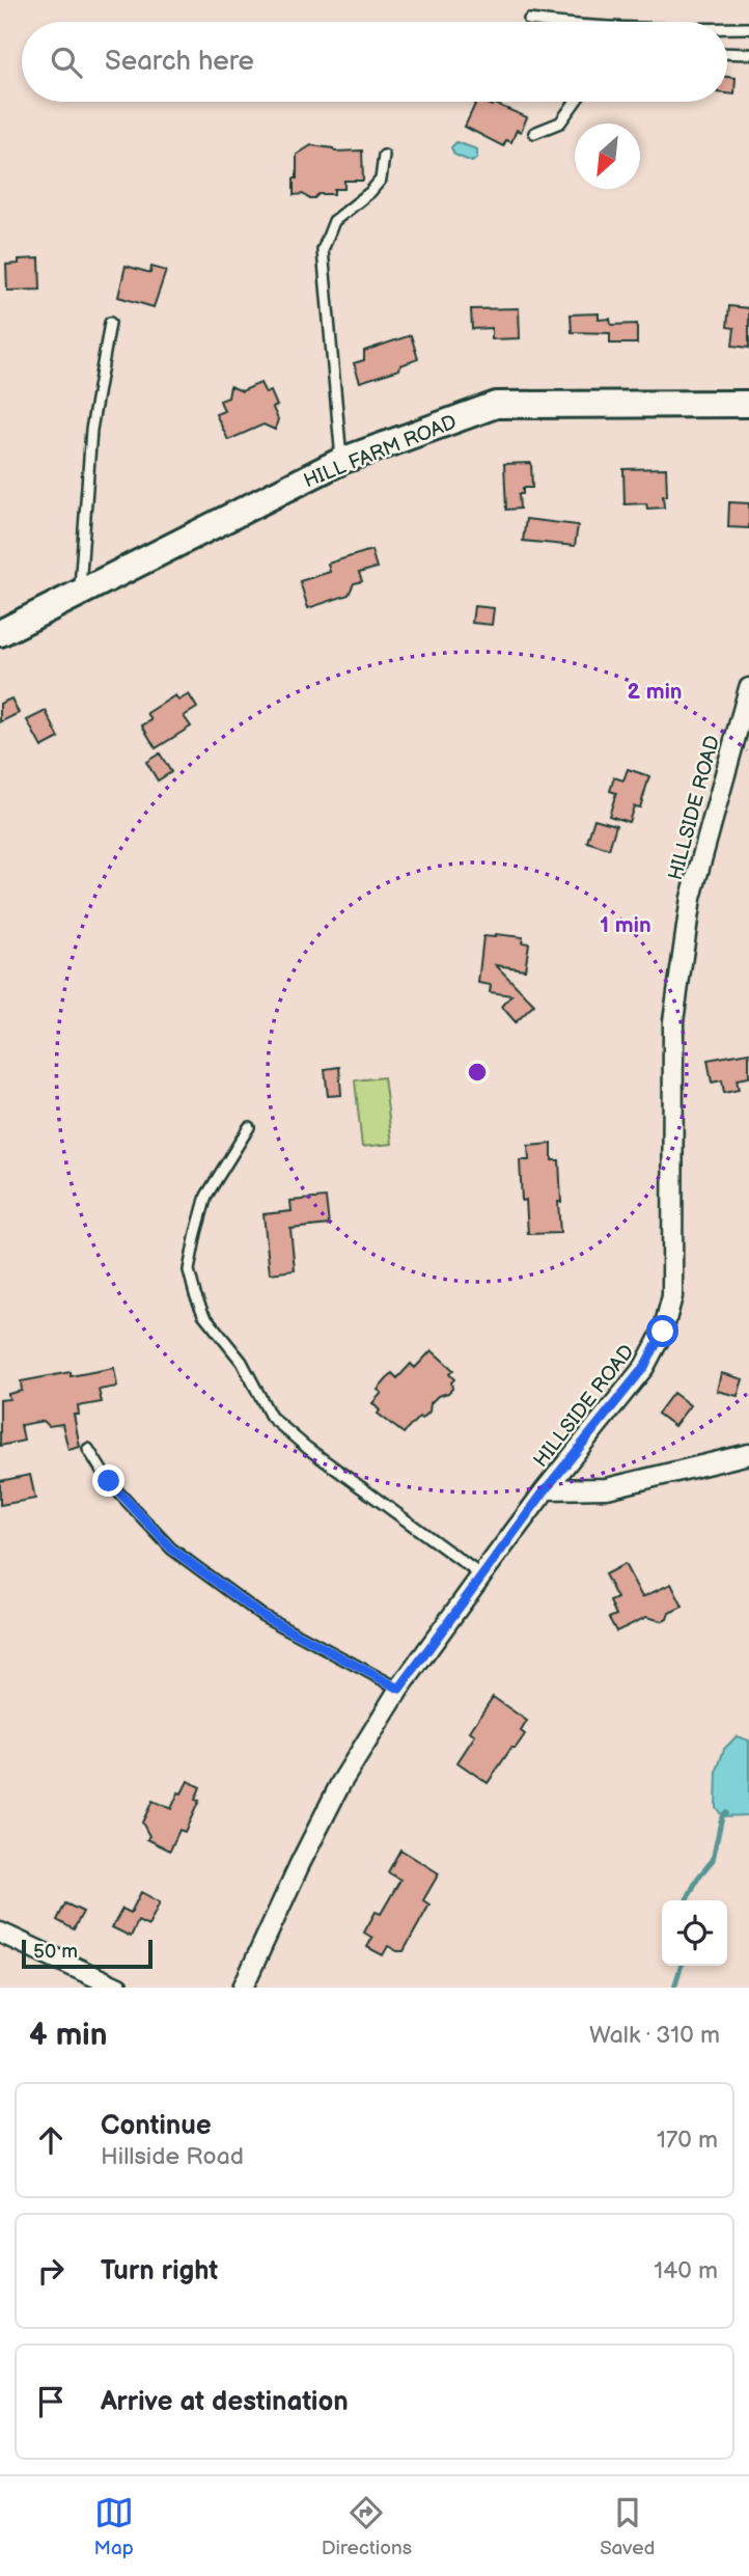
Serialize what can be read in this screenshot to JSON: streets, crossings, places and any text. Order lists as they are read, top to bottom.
{
  "streets": {
    "main road": ["HILL FARM ROAD"],
    "street": ["HILLSIDE ROAD"]
  },
  "scale_bar": "50 m",
  "north": "bottom left",
  "page": {
    "search": "Search here",
    "scale": "50 m",
    "heading": ["4 min", "Walk · 310 m"],
    "list": [
      ["Continue", "Hillside Road", "170 m"],
      ["Turn right", "140 m"],
      "Arrive at destination"
    ],
    "nav": ["Map", "Directions", "Saved"]
  },
  "rings": ["2 min", "1 min"]
}
